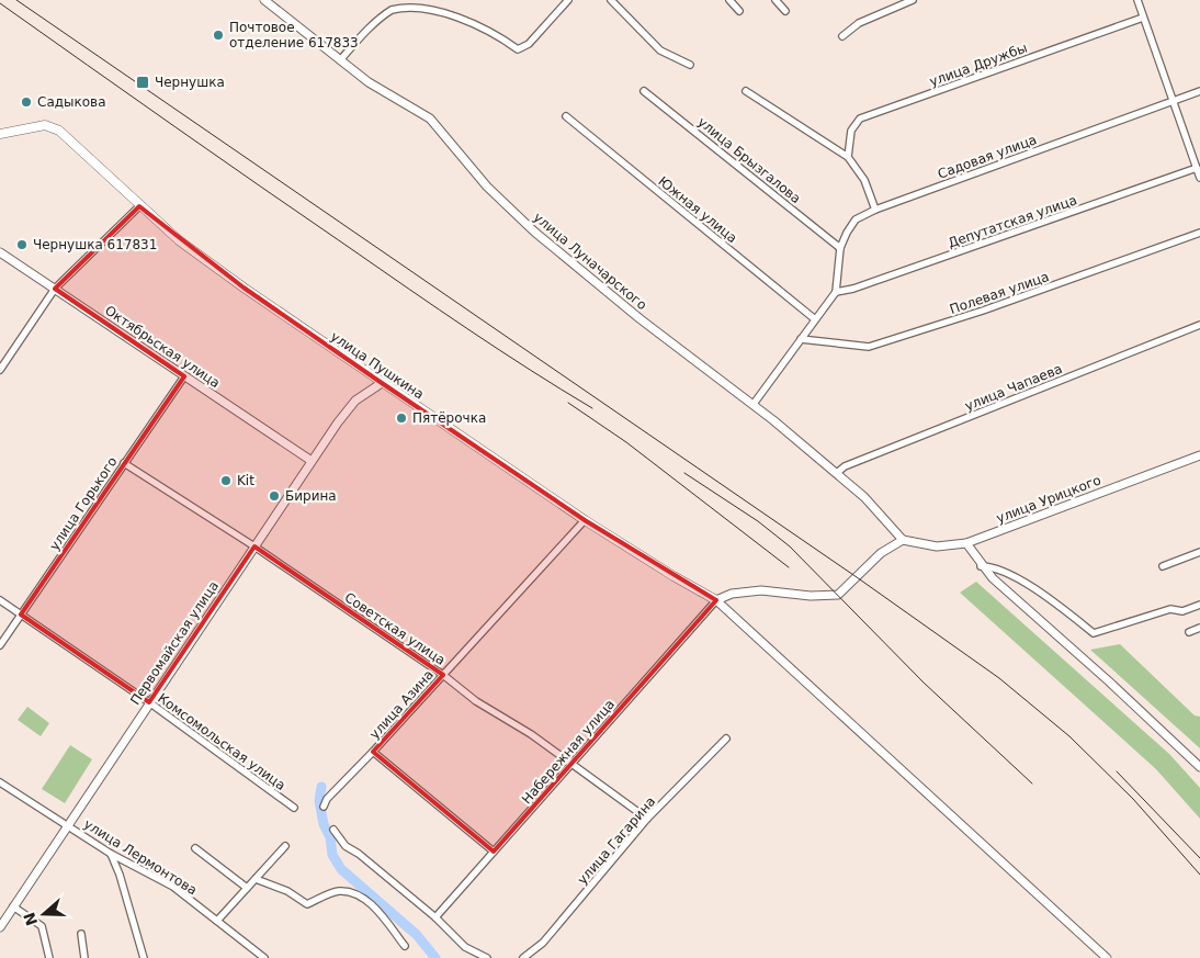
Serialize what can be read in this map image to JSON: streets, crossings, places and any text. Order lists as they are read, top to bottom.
{
  "streets": {
    "main road": ["улица Пушкина"],
    "street": [
      "улица Дружбы",
      "Садовая улица",
      "улица Брызгалова",
      "Южная улица",
      "Депутатская улица",
      "улица Луначарского",
      "Полевая улица",
      "Октябрьская улица",
      "улица Чапаева",
      "улица Урицкого",
      "улица Горького",
      "Советская улица",
      "Первомайская улица",
      "улица Азина",
      "Комсомольская улица",
      "Набережная улица",
      "улица Гагарина",
      "улица Лермонтова"
    ]
  },
  "crossings": [
    ["Садовая улица", "улица Брызгалова"],
    ["Садовая улица", "Депутатская улица"],
    ["улица Луначарского", "улица Чапаева"],
    ["улица Луначарского", "улица Урицкого"],
    ["Октябрьская улица", "улица Горького"],
    ["Октябрьская улица", "Первомайская улица"],
    ["улица Пушкина", "Первомайская улица"],
    ["улица Пушкина", "улица Азина"],
    ["улица Пушкина", "Набережная улица"],
    ["улица Горького", "Советская улица"],
    ["улица Горького", "Комсомольская улица"],
    ["Советская улица", "Первомайская улица"],
    ["Советская улица", "улица Азина"],
    ["Советская улица", "Набережная улица"],
    ["Советская улица", "улица Гагарина"],
    ["Первомайская улица", "Комсомольская улица"],
    ["Первомайская улица", "улица Лермонтова"]
  ],
  "places": {
    "other": [
      "Почтовое отделение 617833",
      "Садыкова",
      "Чернушка 617831",
      "Пятёрочка",
      "Kit",
      "Бирина"
    ],
    "transit": ["Чернушка"]
  },
  "north": "left"
}
